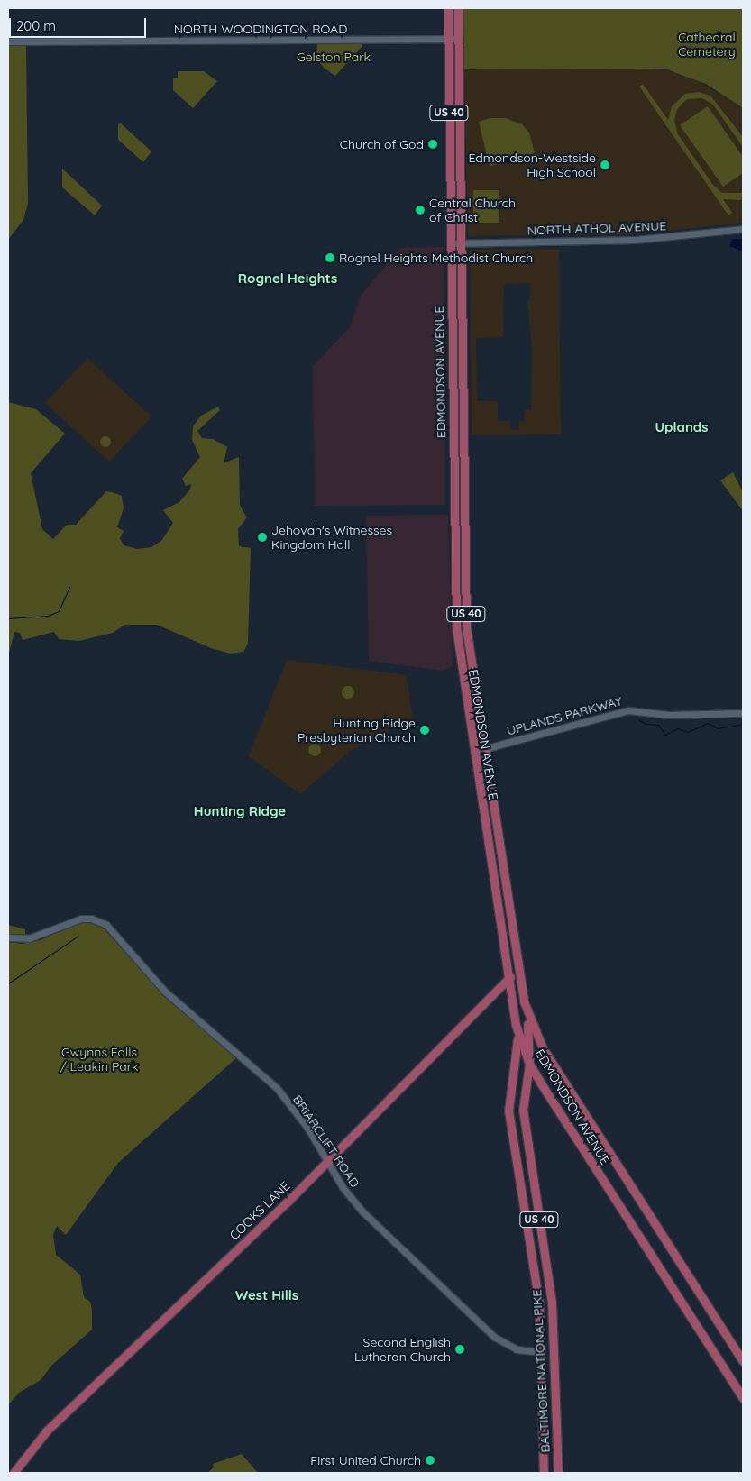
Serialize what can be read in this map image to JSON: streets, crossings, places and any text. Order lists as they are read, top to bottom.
{
  "streets": {
    "main road": [
      "US 40",
      "EDMONDSON AVENUE",
      "COOKS LANE",
      "BALTIMORE NATIONAL PIKE"
    ],
    "street": [
      "NORTH WOODINGTON ROAD",
      "NORTH ATHOL AVENUE",
      "UPLANDS PARKWAY",
      "BRIARCLIFT ROAD"
    ]
  },
  "crossings": [
    ["NORTH WOODINGTON ROAD", "EDMONDSON AVENUE"],
    ["NORTH ATHOL AVENUE", "EDMONDSON AVENUE"],
    ["EDMONDSON AVENUE", "UPLANDS PARKWAY"],
    ["EDMONDSON AVENUE", "COOKS LANE"],
    ["EDMONDSON AVENUE", "BALTIMORE NATIONAL PIKE"],
    ["BRIARCLIFT ROAD", "COOKS LANE"],
    ["BRIARCLIFT ROAD", "BALTIMORE NATIONAL PIKE"]
  ],
  "districts": [
    "Rognel Heights",
    "Uplands",
    "Hunting Ridge",
    "West Hills"
  ],
  "parks": ["Cathedral Cemetery", "Gelston Park", "Gwynns Falls / Leakin Park"],
  "places": [
    "Church of God",
    "Edmondson-Westside High School",
    "Central Church of Christ",
    "Rognel Heights Methodist Church",
    "Jehovah's Witnesses Kingdom Hall",
    "Hunting Ridge Presbyterian Church",
    "Second English Lutheran Church",
    "First United Church"
  ],
  "scale_bar": "200 m"
}
